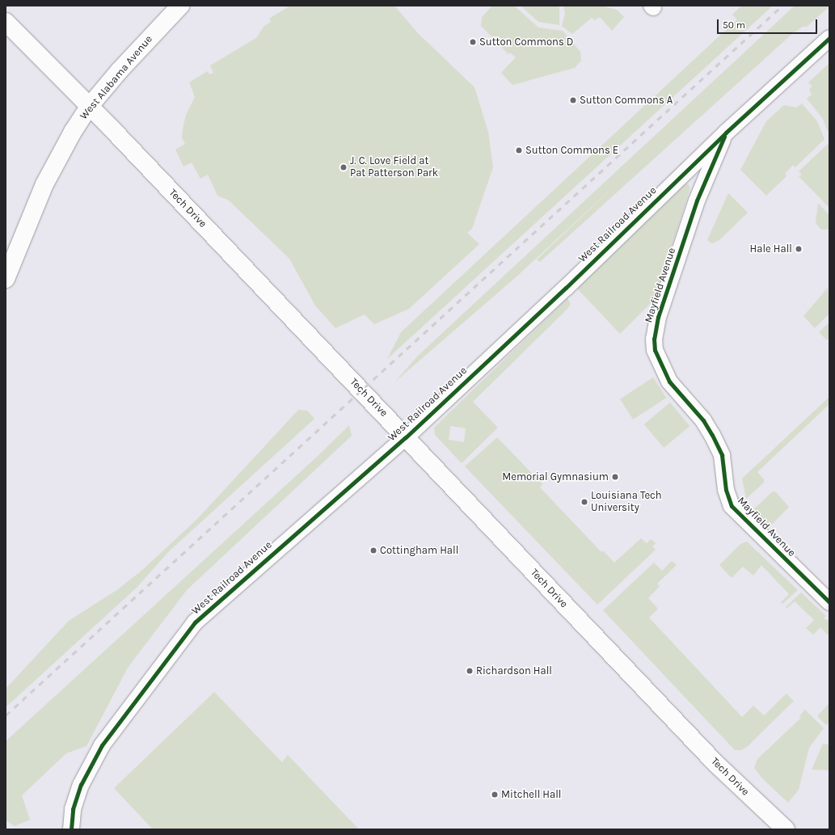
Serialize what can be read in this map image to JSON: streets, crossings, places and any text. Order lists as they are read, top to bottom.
{
  "streets": {
    "main road": ["West Alabama Avenue", "Tech Drive"],
    "street": ["West Railroad Avenue", "Mayfield Avenue"]
  },
  "crossings": [
    ["West Alabama Avenue", "Tech Drive"],
    ["Tech Drive", "West Railroad Avenue"],
    ["West Railroad Avenue", "Mayfield Avenue"]
  ],
  "places": [
    "Sutton Commons D",
    "Sutton Commons A",
    "Sutton Commons E",
    "J. C. Love Field at Pat Patterson Park",
    "Hale Hall",
    "Memorial Gymnasium",
    "Louisiana Tech University",
    "Cottingham Hall",
    "Richardson Hall",
    "Mitchell Hall"
  ],
  "scale_bar": "50 m"
}
